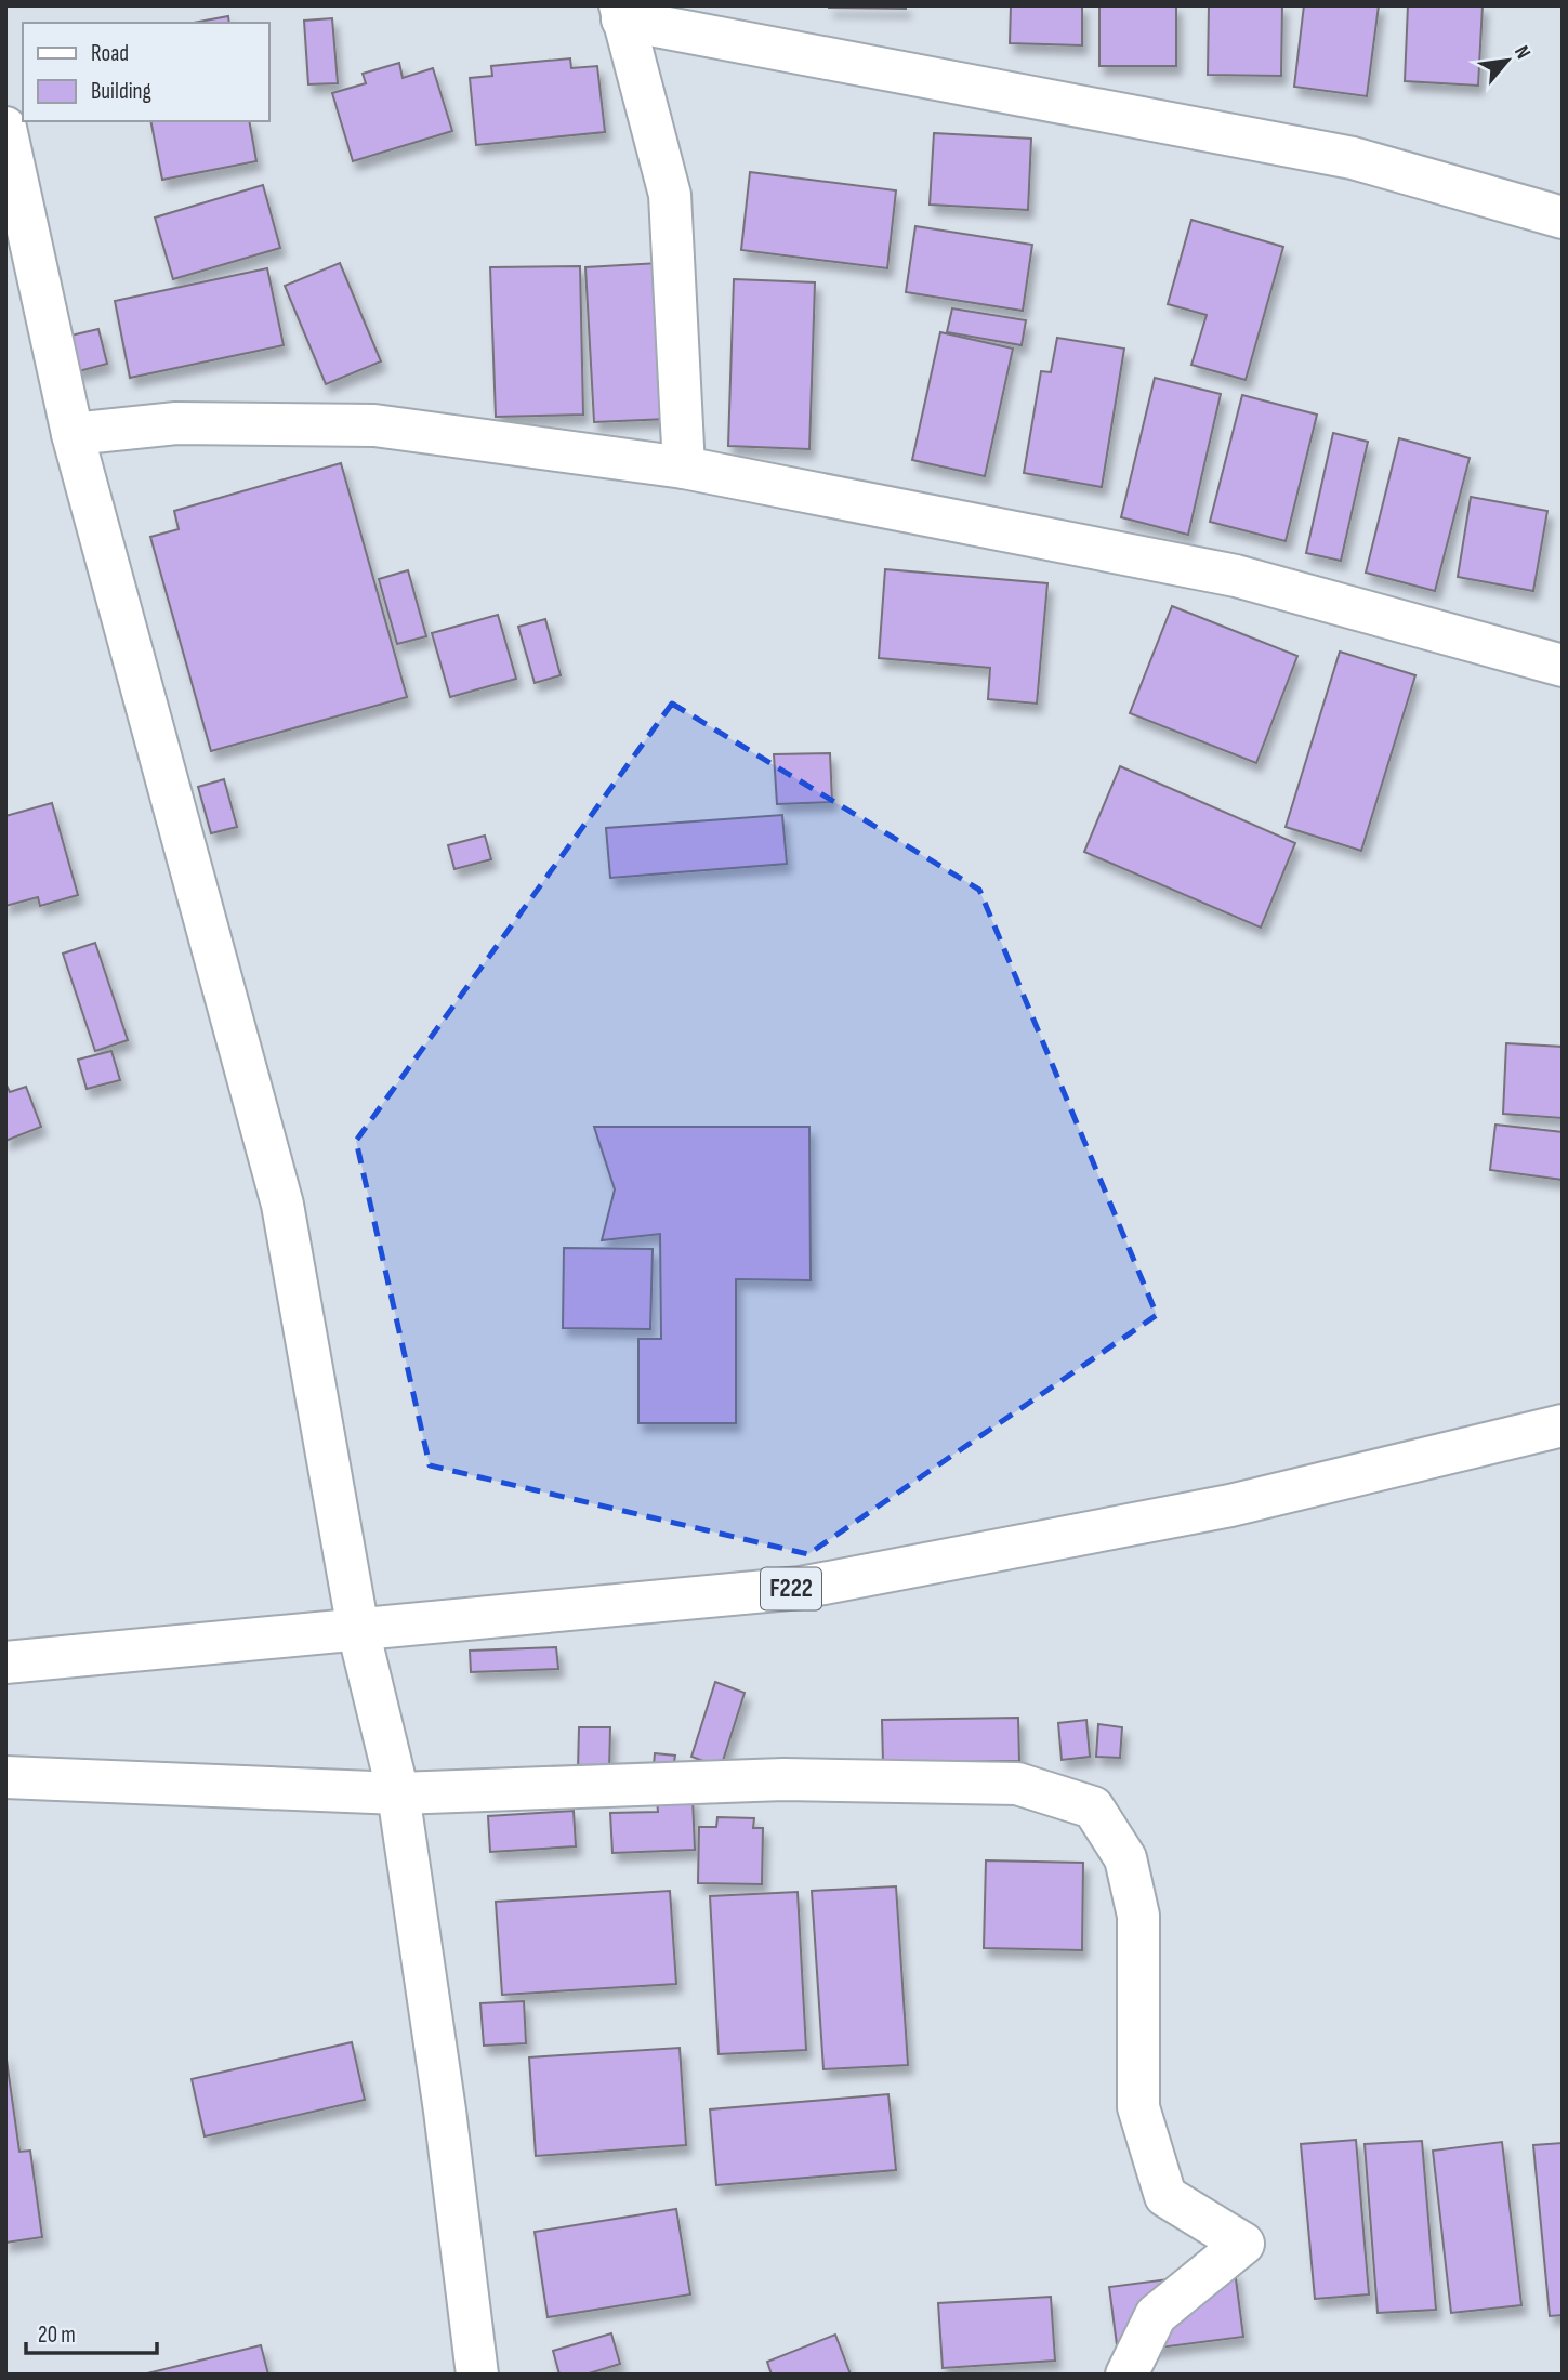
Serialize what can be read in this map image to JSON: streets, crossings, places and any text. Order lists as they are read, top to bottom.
{
  "streets": {
    "street": ["F222"]
  },
  "legend": ["Road", "Building"],
  "scale_bar": "20 m",
  "north": "top right"
}
